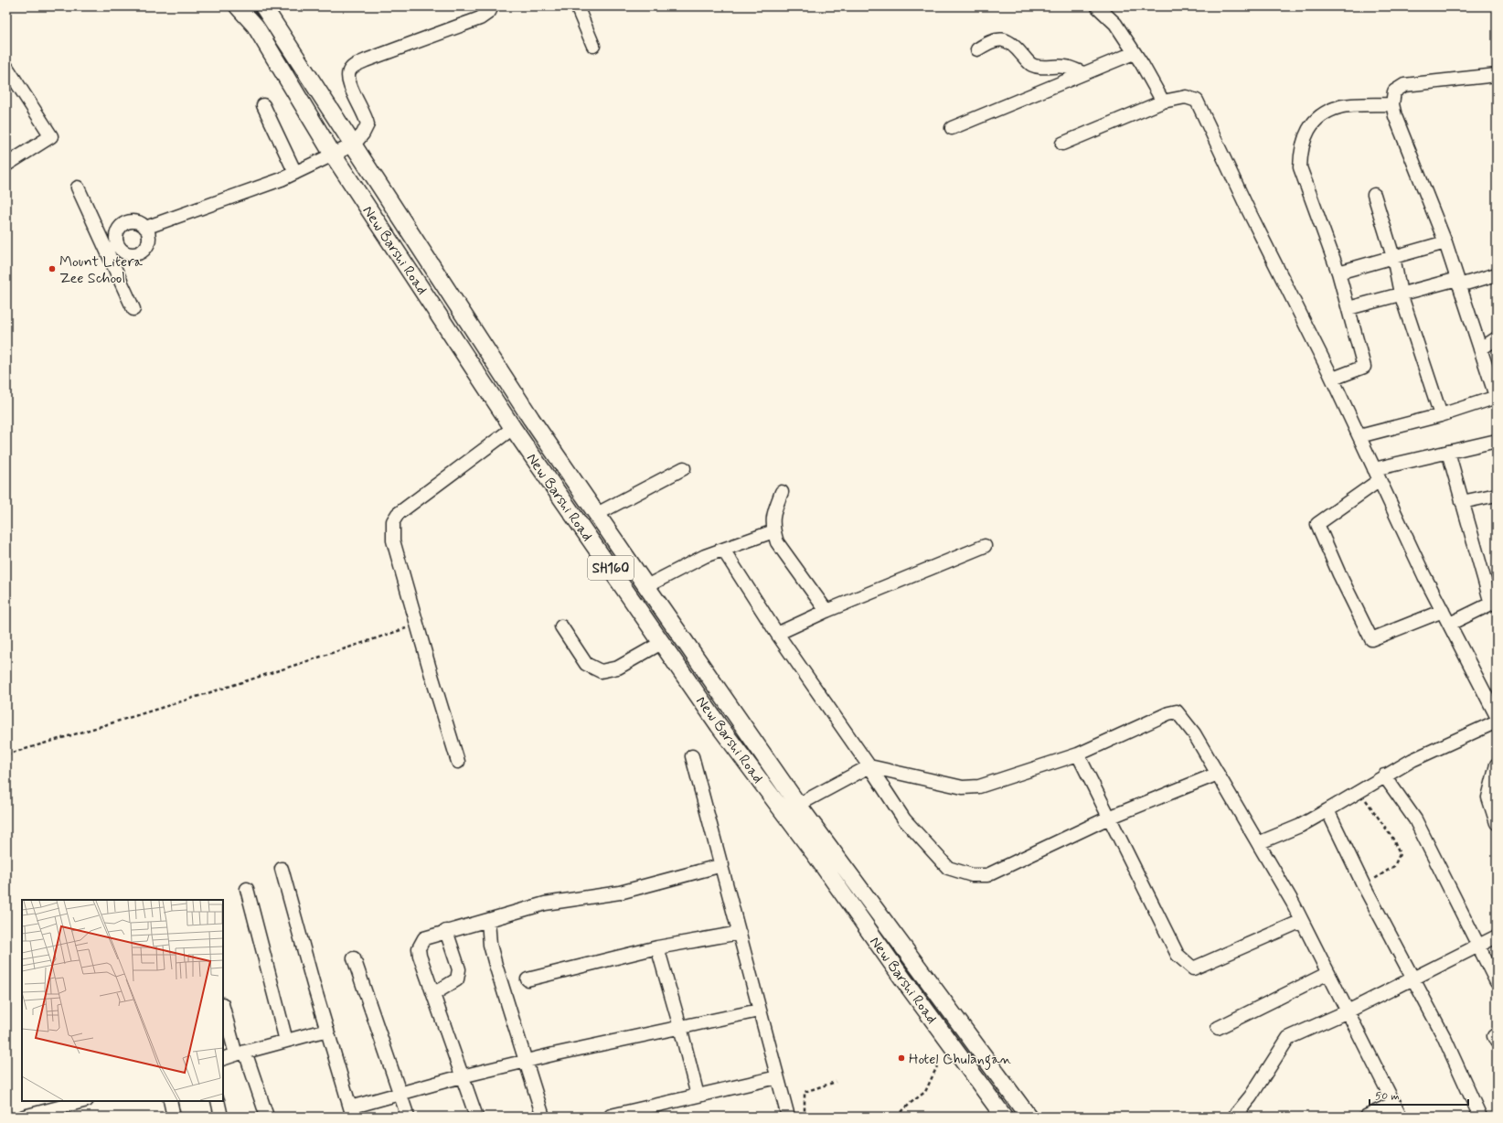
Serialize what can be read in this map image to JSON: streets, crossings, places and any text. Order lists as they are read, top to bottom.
{
  "streets": {
    "main road": ["New Barshi Road", "SH160"]
  },
  "places": ["Mount Litera Zee School", "Hotel Chulangan"],
  "scale_bar": "50 m"
}
